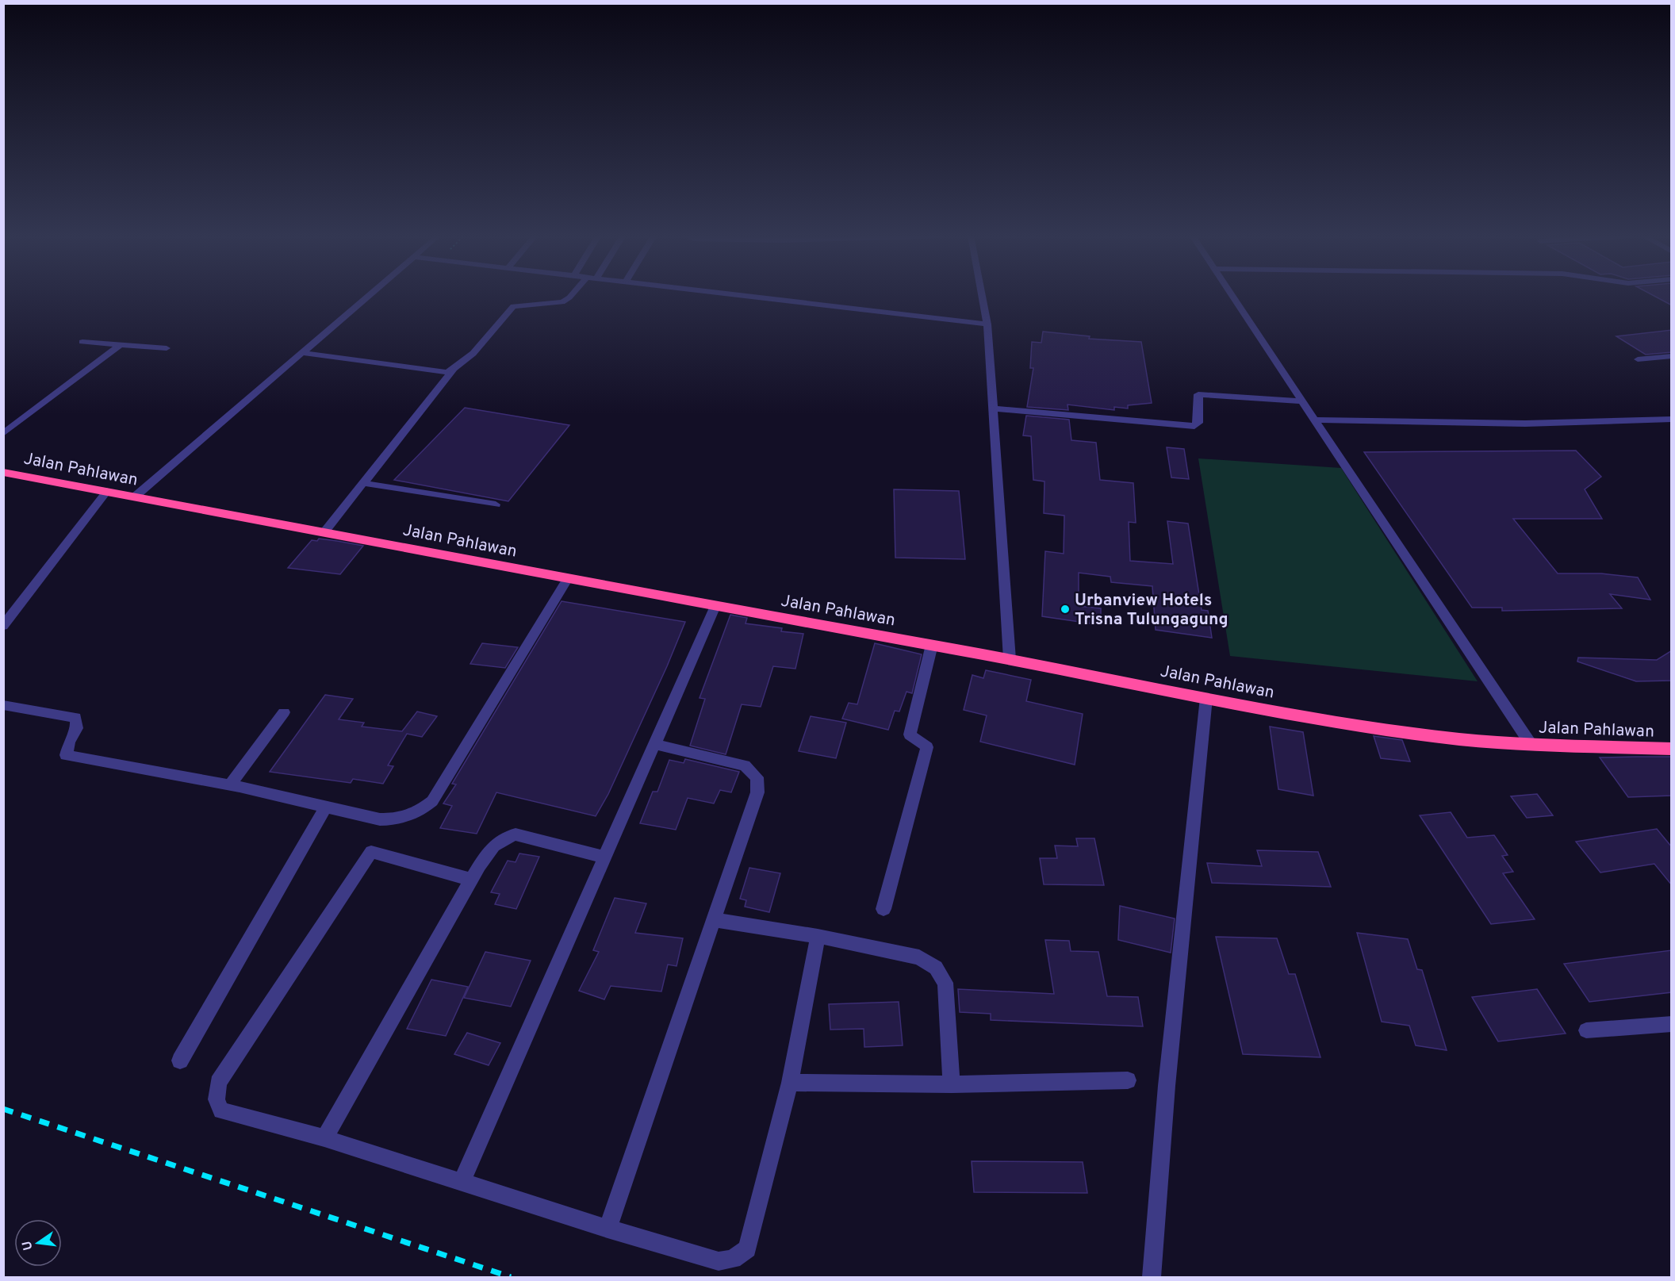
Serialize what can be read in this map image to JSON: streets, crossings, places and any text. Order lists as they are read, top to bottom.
{
  "streets": {
    "highway": ["Jalan Pahlawan"]
  },
  "places": ["Urbanview Hotels Trisna Tulungagung"],
  "north": "left"
}
